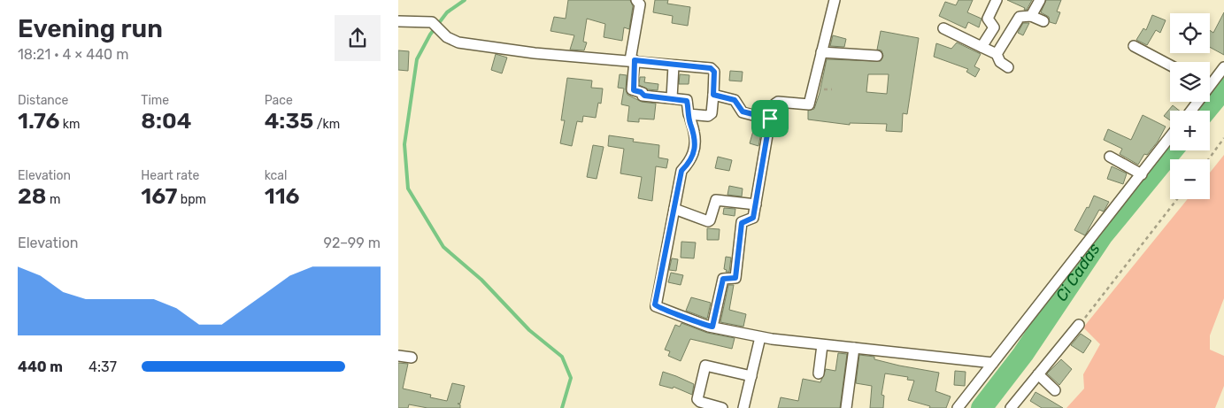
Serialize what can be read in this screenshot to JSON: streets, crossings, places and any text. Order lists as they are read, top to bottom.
{
  "water": ["Ci Cadas"],
  "page": {
    "heading": ["Evening run", "18:21 · 4 × 440 m"],
    "map_buttons": ["+", "−"],
    "stats": [
      ["Distance", "1.76 km"],
      ["Time", "8:04"],
      ["Pace", "4:35 /km"],
      ["Elevation", "28 m"],
      ["Heart rate", "167 bpm"],
      ["kcal", "116"]
    ],
    "chart": ["Elevation", "92–99 m"],
    "list": [
      {
        "name": "440 m",
        "note": "4:37"
      }
    ]
  }
}
